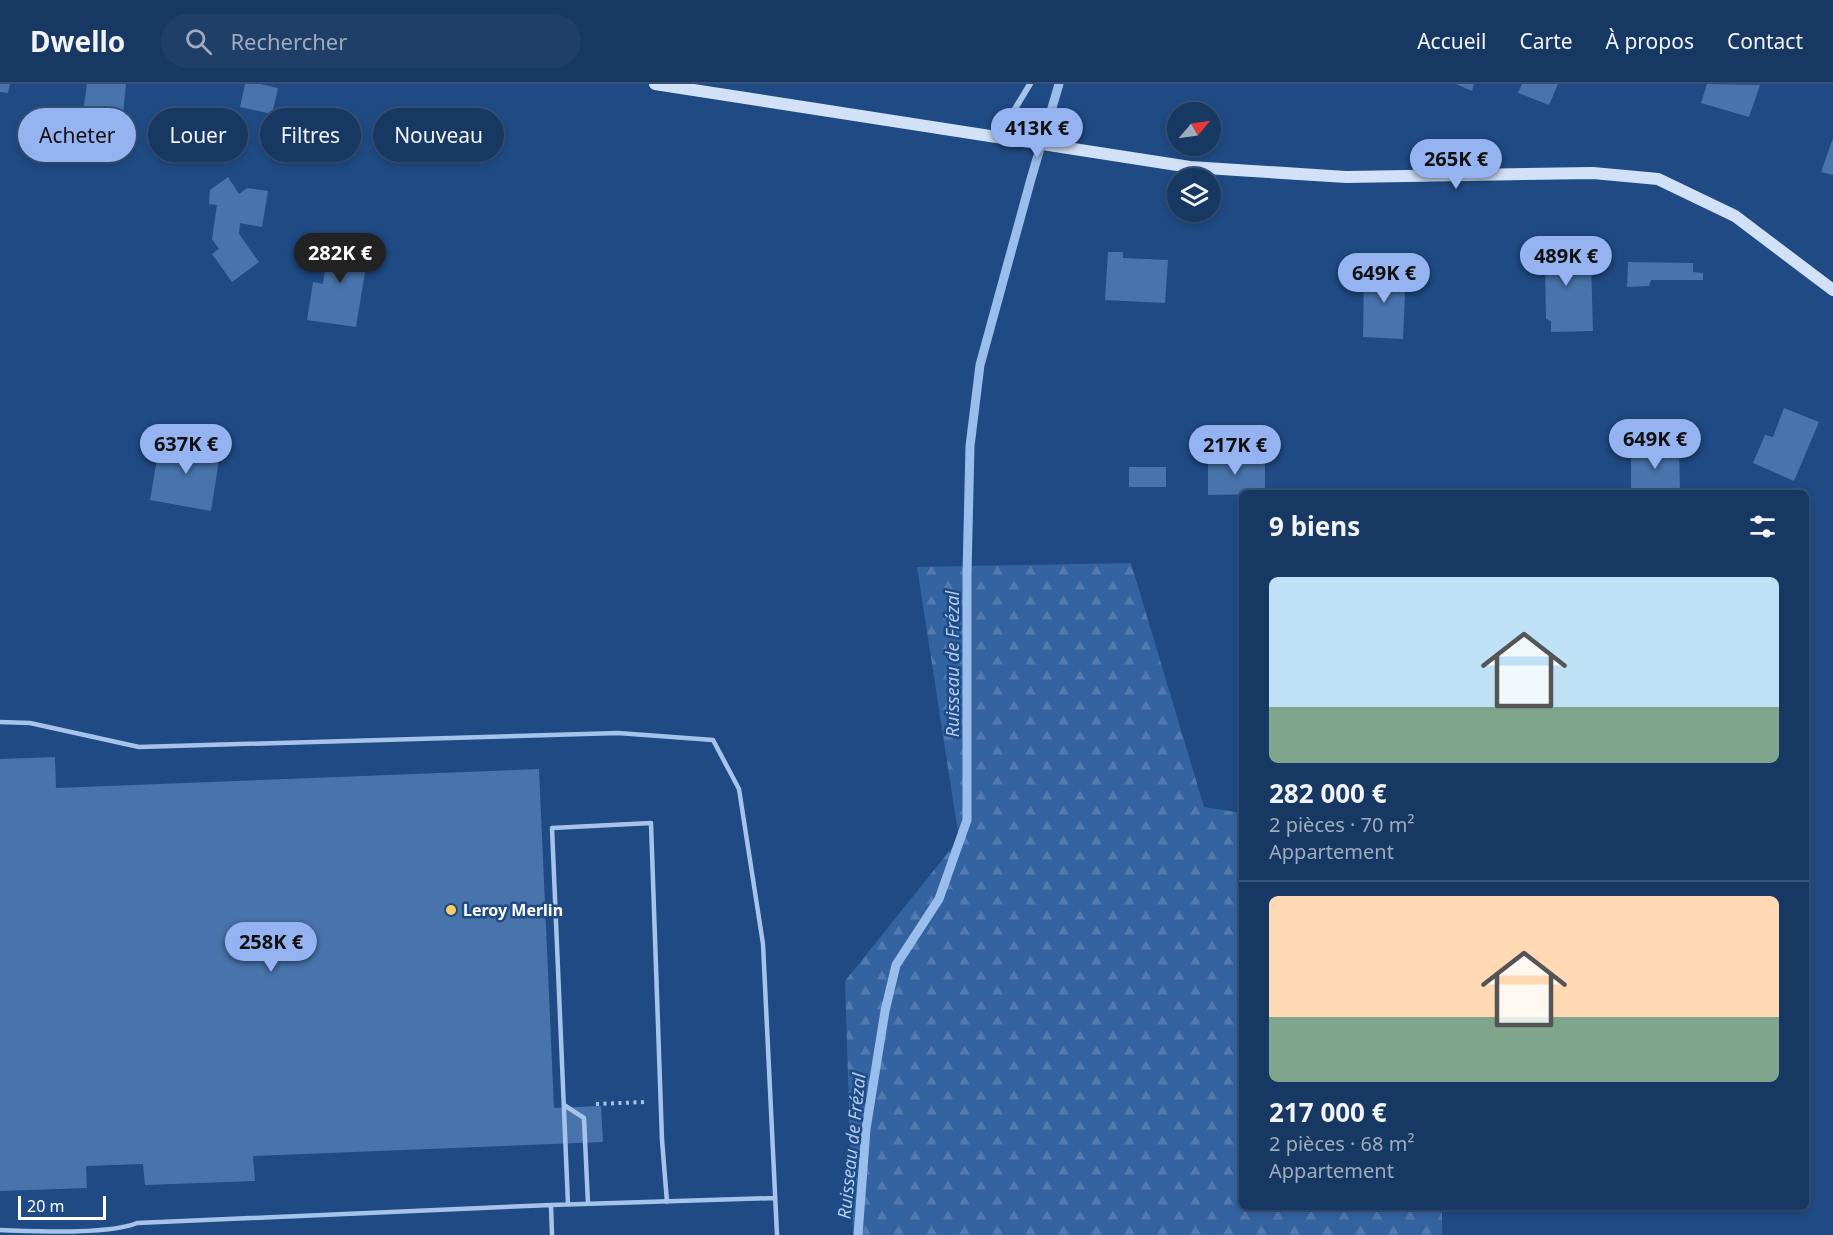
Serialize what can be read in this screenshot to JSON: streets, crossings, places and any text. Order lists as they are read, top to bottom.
{
  "water": ["Ruisseau de Frézal"],
  "places": ["Leroy Merlin"],
  "scale_bar": "20 m",
  "north": "top right",
  "page": {
    "header": "Dwello",
    "search": "Rechercher",
    "nav": [
      "Accueil",
      "Carte",
      "À propos",
      "Contact"
    ],
    "price": [
      "413K €",
      "265K €",
      "282K €",
      "489K €",
      "649K €",
      "649K €",
      "637K €",
      "217K €",
      "258K €"
    ],
    "chip": [
      "Acheter",
      "Louer",
      "Filtres",
      "Nouveau"
    ],
    "heading": "9 biens",
    "list": [
      {
        "name": "282 000 €",
        "note": "2 pièces · 70 m² · Appartement"
      },
      {
        "name": "217 000 €",
        "note": "2 pièces · 68 m² · Appartement"
      }
    ],
    "scale": "20 m"
  }
}
